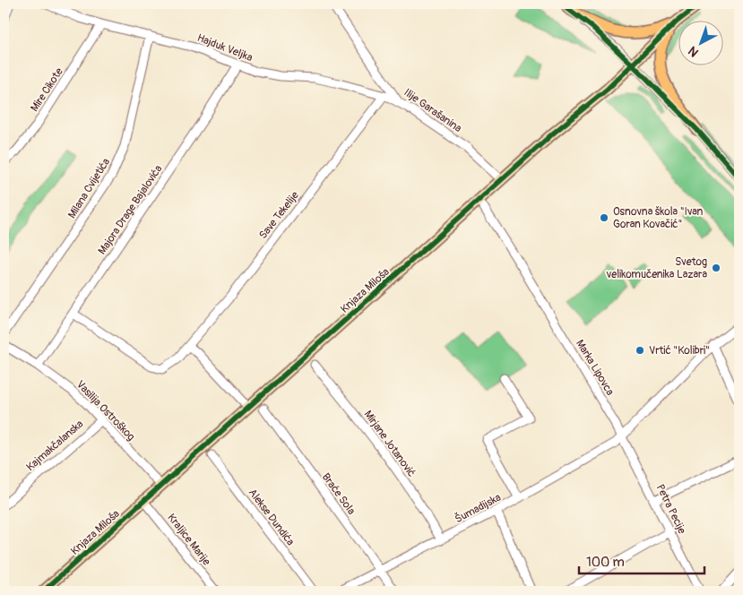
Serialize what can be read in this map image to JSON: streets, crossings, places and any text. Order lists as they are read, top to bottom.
{
  "streets": {
    "main road": ["Knjaza Miloša"],
    "street": [
      "Hajduk Veljka",
      "Mire Cikote",
      "Ilije Garašanina",
      "Milana Cvijetića",
      "Majora Drage Bajalovića",
      "Save Tekelije",
      "Marka Lipovca",
      "Vasilija Ostroškog",
      "Mirjane Jotanović",
      "Kajmakčalanska",
      "Braće Sola",
      "Šumadijska",
      "Petra Pecije",
      "Alekse Dundića",
      "Kraljice Marije"
    ]
  },
  "crossings": [
    ["Hajduk Veljka", "Mire Cikote"],
    ["Hajduk Veljka", "Ilije Garašanina"],
    ["Hajduk Veljka", "Milana Cvijetića"],
    ["Hajduk Veljka", "Majora Drage Bajalovića"],
    ["Hajduk Veljka", "Save Tekelije"],
    ["Ilije Garašanina", "Knjaza Miloša"],
    ["Majora Drage Bajalovića", "Save Tekelije"],
    ["Majora Drage Bajalovića", "Vasilija Ostroškog"],
    ["Knjaza Miloša", "Marka Lipovca"],
    ["Knjaza Miloša", "Vasilija Ostroškog"],
    ["Knjaza Miloša", "Kraljice Marije"],
    ["Marka Lipovca", "Šumadijska"],
    ["Marka Lipovca", "Petra Pecije"],
    ["Vasilija Ostroškog", "Kajmakčalanska"],
    ["Mirjane Jotanović", "Šumadijska"],
    ["Braće Sola", "Šumadijska"],
    ["Šumadijska", "Petra Pecije"]
  ],
  "places": ["Osnovna škola \"Ivan Goran Kovačić\"", "Svetog velikomučenika Lazara", "Vrtić \"Kolibri\""],
  "scale_bar": "100 m",
  "north": "bottom left"
}
